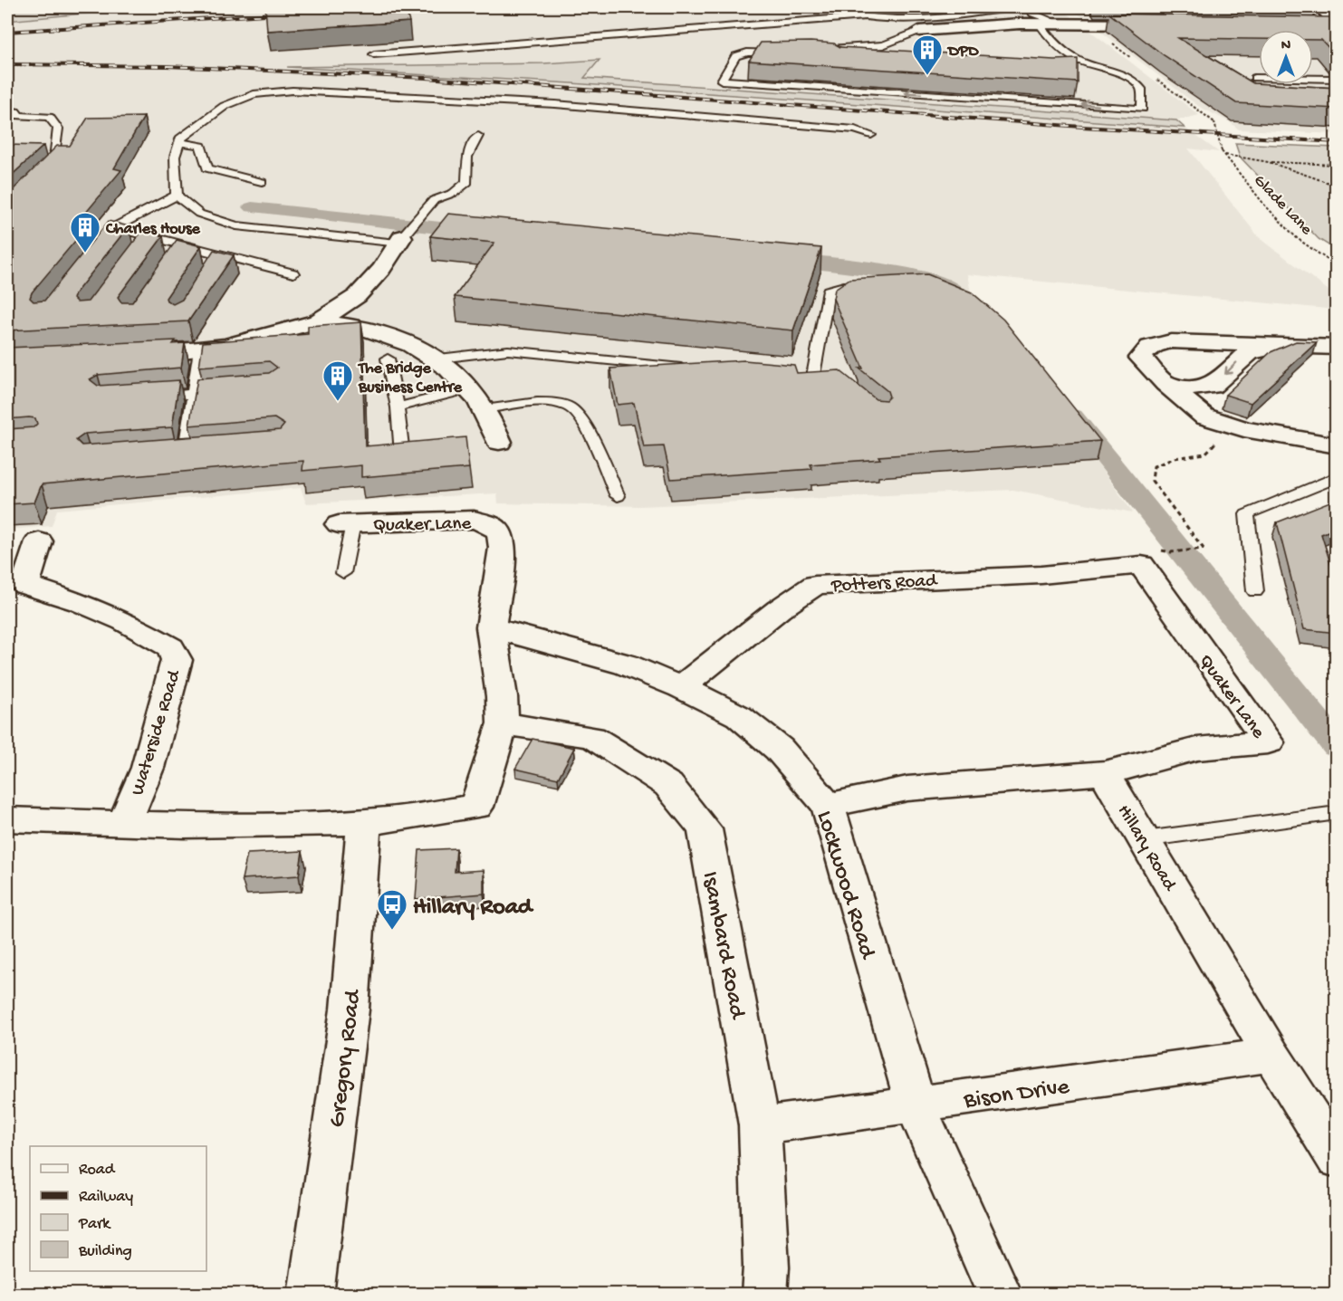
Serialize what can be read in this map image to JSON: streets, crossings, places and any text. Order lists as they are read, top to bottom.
{
  "streets": {
    "street": [
      "Quaker Lane",
      "Potters Road",
      "Waterside Road",
      "Hillary Road",
      "Lockwood Road",
      "Isambard Road",
      "Gregory Road",
      "Bison Drive"
    ],
    "path": ["Glade Lane"]
  },
  "crossings": [
    ["Quaker Lane", "Potters Road"],
    ["Quaker Lane", "Hillary Road"],
    ["Quaker Lane", "Lockwood Road"],
    ["Quaker Lane", "Isambard Road"],
    ["Potters Road", "Lockwood Road"],
    ["Hillary Road", "Bison Drive"],
    ["Lockwood Road", "Bison Drive"],
    ["Isambard Road", "Bison Drive"]
  ],
  "places": {
    "building": ["DPD", "Charles House", "The Bridge Business Centre"],
    "bus stop": ["Hillary Road"]
  },
  "legend": [
    "Road",
    "Railway",
    "Park",
    "Building"
  ],
  "north": "top"
}
